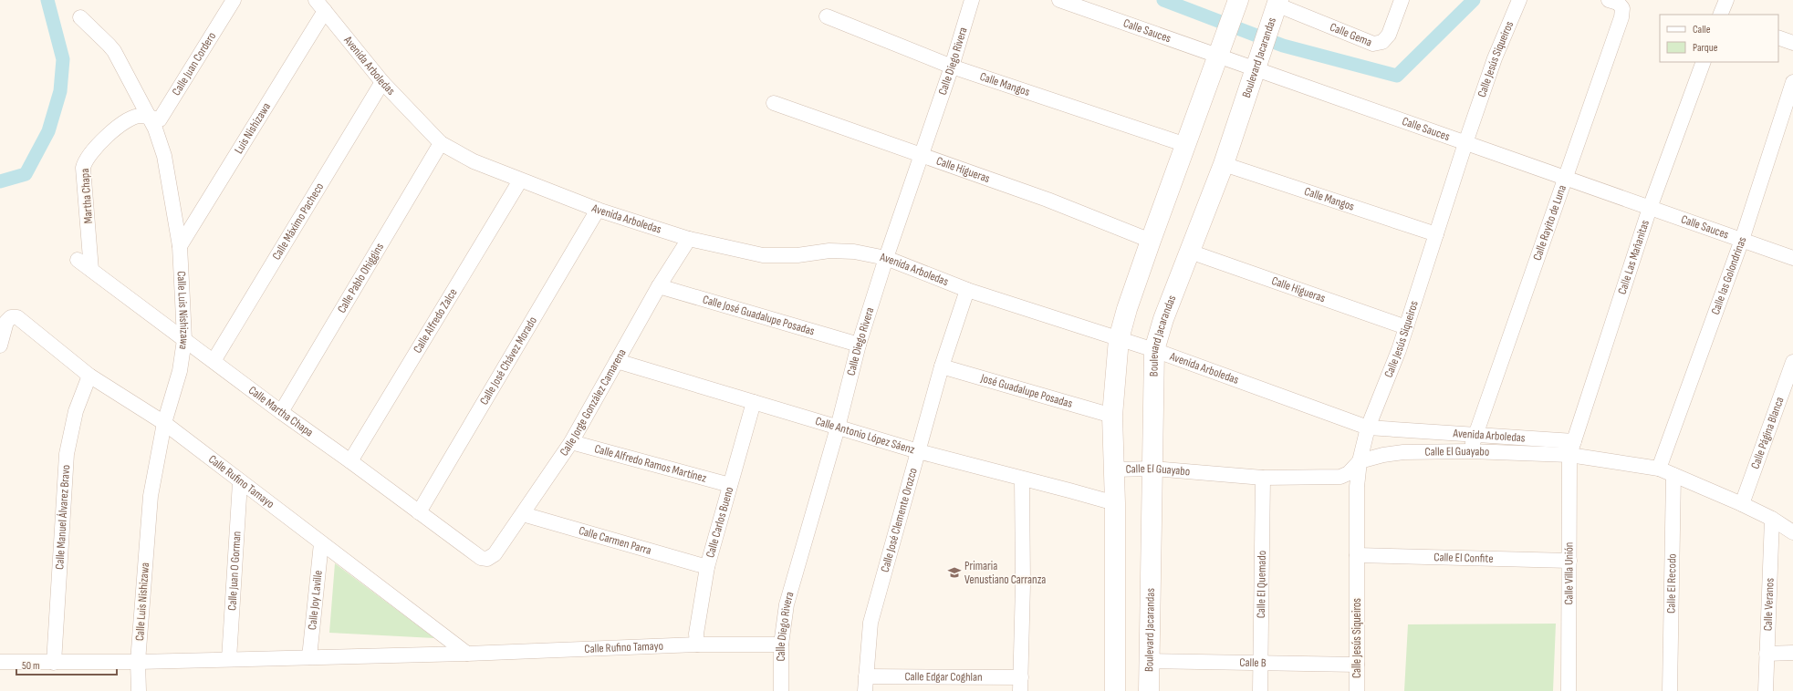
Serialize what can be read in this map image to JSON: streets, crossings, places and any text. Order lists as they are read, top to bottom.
{
  "streets": {
    "main road": ["Boulevard Jacarandas"],
    "street": [
      "Calle Sauces",
      "Calle Gema",
      "Calle Jesús Siqueiros",
      "Calle Diego Rivera",
      "Calle Juan Cordero",
      "Avenida Arboledas",
      "Calle Mangos",
      "Luis Nishizawa",
      "Calle Higueras",
      "Martha Chapa",
      "Calle Máximo Pacheco",
      "Calle Rayito de Luna",
      "Calle Las Mañanitas",
      "Calle las Golondrinas",
      "Calle Pablo Ohiggins",
      "Calle Luis Nishizawa",
      "Calle José Guadalupe Posadas",
      "Calle Alfredo Zalce",
      "Calle José Chávez Morado",
      "José Guadalupe Posadas",
      "Calle Jorge González Camarena",
      "Calle Martha Chapa",
      "Calle Página Blanca",
      "Calle Antonio López Sáenz",
      "Calle El Guayabo",
      "Calle Alfredo Ramos Martínez",
      "Calle Rufino Tamayo",
      "Calle Manuel Álvarez Bravo",
      "Calle José Clemente Orozco",
      "Calle Carlos Bueno",
      "Calle Carmen Parra",
      "Calle El Confite",
      "Calle Juan O Gorman",
      "Calle Villa Unión",
      "Calle El Recodo",
      "Calle El Quemado",
      "Calle Joy Laville",
      "Calle Veranos",
      "Calle B",
      "Calle Edgar Coghlan"
    ]
  },
  "crossings": [
    ["Calle Sauces", "Boulevard Jacarandas"],
    ["Calle Sauces", "Calle Jesús Siqueiros"],
    ["Calle Sauces", "Calle Rayito de Luna"],
    ["Calle Sauces", "Calle Las Mañanitas"],
    ["Calle Sauces", "Calle las Golondrinas"],
    ["Calle Gema", "Boulevard Jacarandas"],
    ["Boulevard Jacarandas", "Avenida Arboledas"],
    ["Boulevard Jacarandas", "Calle Mangos"],
    ["Boulevard Jacarandas", "Calle Higueras"],
    ["Boulevard Jacarandas", "Calle El Guayabo"],
    ["Boulevard Jacarandas", "Calle B"],
    ["Calle Jesús Siqueiros", "Avenida Arboledas"],
    ["Calle Jesús Siqueiros", "Calle Mangos"],
    ["Calle Jesús Siqueiros", "Calle Higueras"],
    ["Calle Jesús Siqueiros", "Calle El Guayabo"],
    ["Calle Jesús Siqueiros", "Calle El Confite"],
    ["Calle Jesús Siqueiros", "Calle B"],
    ["Calle Diego Rivera", "Avenida Arboledas"],
    ["Calle Diego Rivera", "Calle Mangos"],
    ["Calle Diego Rivera", "Calle Higueras"],
    ["Calle Diego Rivera", "Calle José Guadalupe Posadas"],
    ["Calle Diego Rivera", "Calle Antonio López Sáenz"],
    ["Calle Diego Rivera", "Calle Rufino Tamayo"],
    ["Calle Juan Cordero", "Martha Chapa"],
    ["Calle Juan Cordero", "Calle Luis Nishizawa"],
    ["Avenida Arboledas", "Luis Nishizawa"],
    ["Avenida Arboledas", "Calle Máximo Pacheco"],
    ["Avenida Arboledas", "Calle Rayito de Luna"],
    ["Avenida Arboledas", "Calle Las Mañanitas"],
    ["Avenida Arboledas", "Calle Pablo Ohiggins"],
    ["Avenida Arboledas", "Calle Alfredo Zalce"],
    ["Avenida Arboledas", "Calle José Chávez Morado"],
    ["Avenida Arboledas", "Calle Jorge González Camarena"],
    ["Avenida Arboledas", "Calle José Clemente Orozco"],
    ["Luis Nishizawa", "Calle Luis Nishizawa"],
    ["Martha Chapa", "Calle Luis Nishizawa"],
    ["Martha Chapa", "Calle Martha Chapa"],
    ["Calle Máximo Pacheco", "Calle Martha Chapa"],
    ["Calle Rayito de Luna", "Calle El Guayabo"],
    ["Calle Las Mañanitas", "Calle El Guayabo"],
    ["Calle Las Mañanitas", "Calle Villa Unión"],
    ["Calle las Golondrinas", "Calle El Guayabo"],
    ["Calle Pablo Ohiggins", "Calle Martha Chapa"],
    ["Calle Luis Nishizawa", "Calle Martha Chapa"],
    ["Calle Luis Nishizawa", "Calle Rufino Tamayo"],
    ["Calle José Guadalupe Posadas", "Calle Jorge González Camarena"],
    ["Calle Alfredo Zalce", "Calle Martha Chapa"],
    ["Calle José Chávez Morado", "Calle Martha Chapa"],
    ["José Guadalupe Posadas", "Calle José Clemente Orozco"],
    ["Calle Jorge González Camarena", "Calle Martha Chapa"],
    ["Calle Jorge González Camarena", "Calle Antonio López Sáenz"],
    ["Calle Jorge González Camarena", "Calle Alfredo Ramos Martínez"],
    ["Calle Jorge González Camarena", "Calle Carmen Parra"],
    ["Calle Página Blanca", "Calle El Guayabo"],
    ["Calle Antonio López Sáenz", "Calle José Clemente Orozco"],
    ["Calle Antonio López Sáenz", "Calle Carlos Bueno"],
    ["Calle El Guayabo", "Calle Villa Unión"],
    ["Calle El Guayabo", "Calle El Recodo"],
    ["Calle El Guayabo", "Calle El Quemado"],
    ["Calle El Guayabo", "Calle Veranos"],
    ["Calle Alfredo Ramos Martínez", "Calle Carlos Bueno"],
    ["Calle Rufino Tamayo", "Calle Manuel Álvarez Bravo"],
    ["Calle Rufino Tamayo", "Calle Carlos Bueno"],
    ["Calle Rufino Tamayo", "Calle Juan O Gorman"],
    ["Calle Rufino Tamayo", "Calle Joy Laville"],
    ["Calle José Clemente Orozco", "Calle Edgar Coghlan"],
    ["Calle Carlos Bueno", "Calle Carmen Parra"],
    ["Calle El Confite", "Calle Villa Unión"],
    ["Calle El Quemado", "Calle B"]
  ],
  "places": {
    "school or university": ["Primaria Venustiano Carranza"]
  },
  "legend": ["Calle", "Parque"],
  "scale_bar": "50 m"
}
